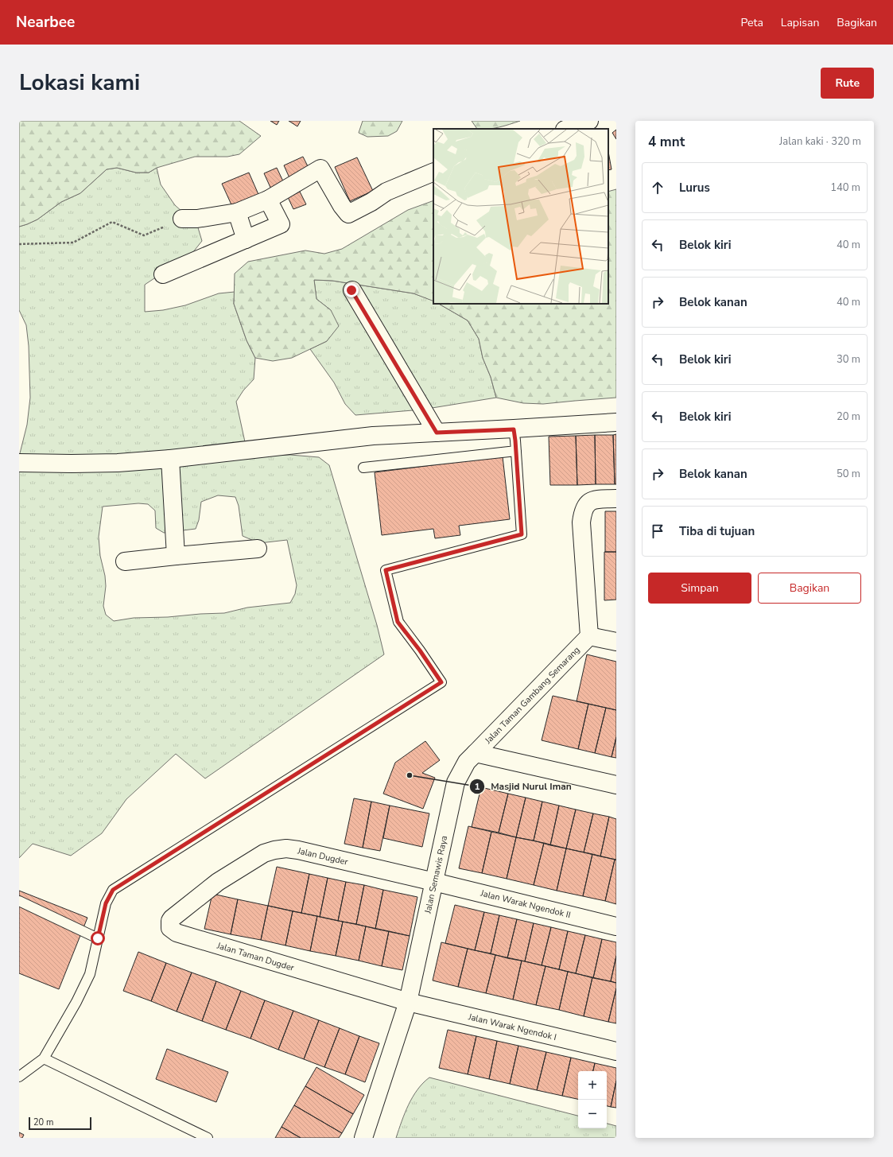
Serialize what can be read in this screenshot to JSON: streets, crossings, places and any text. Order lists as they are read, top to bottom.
{
  "streets": {
    "street": [
      "Jalan Taman Gambang Semarang",
      "Jalan Dugder",
      "Jalan Semawis Raya",
      "Jalan Warak Ngendok II",
      "Jalan Taman Dugder",
      "Jalan Warak Ngendok I"
    ]
  },
  "crossings": [
    ["Jalan Taman Gambang Semarang", "Jalan Semawis Raya"],
    ["Jalan Dugder", "Jalan Semawis Raya"],
    ["Jalan Dugder", "Jalan Warak Ngendok II"],
    ["Jalan Dugder", "Jalan Taman Dugder"],
    ["Jalan Semawis Raya", "Jalan Warak Ngendok II"],
    ["Jalan Semawis Raya", "Jalan Taman Dugder"],
    ["Jalan Semawis Raya", "Jalan Warak Ngendok I"],
    ["Jalan Taman Dugder", "Jalan Warak Ngendok I"]
  ],
  "places": ["Masjid Nurul Iman"],
  "scale_bar": "20 m",
  "page": {
    "header": "Nearbee",
    "nav": ["Peta", "Lapisan", "Bagikan"],
    "title": "Lokasi kami",
    "buttons": [
      "Rute",
      ["Simpan", "Bagikan"]
    ],
    "heading": ["4 mnt", "Jalan kaki · 320 m"],
    "list": [
      ["Lurus", "140 m"],
      ["Belok kiri", "40 m"],
      ["Belok kanan", "40 m"],
      ["Belok kiri", "30 m"],
      ["Belok kiri", "20 m"],
      ["Belok kanan", "50 m"],
      "Tiba di tujuan"
    ],
    "map_buttons": ["+", "−"],
    "scale": "20 m"
  }
}
